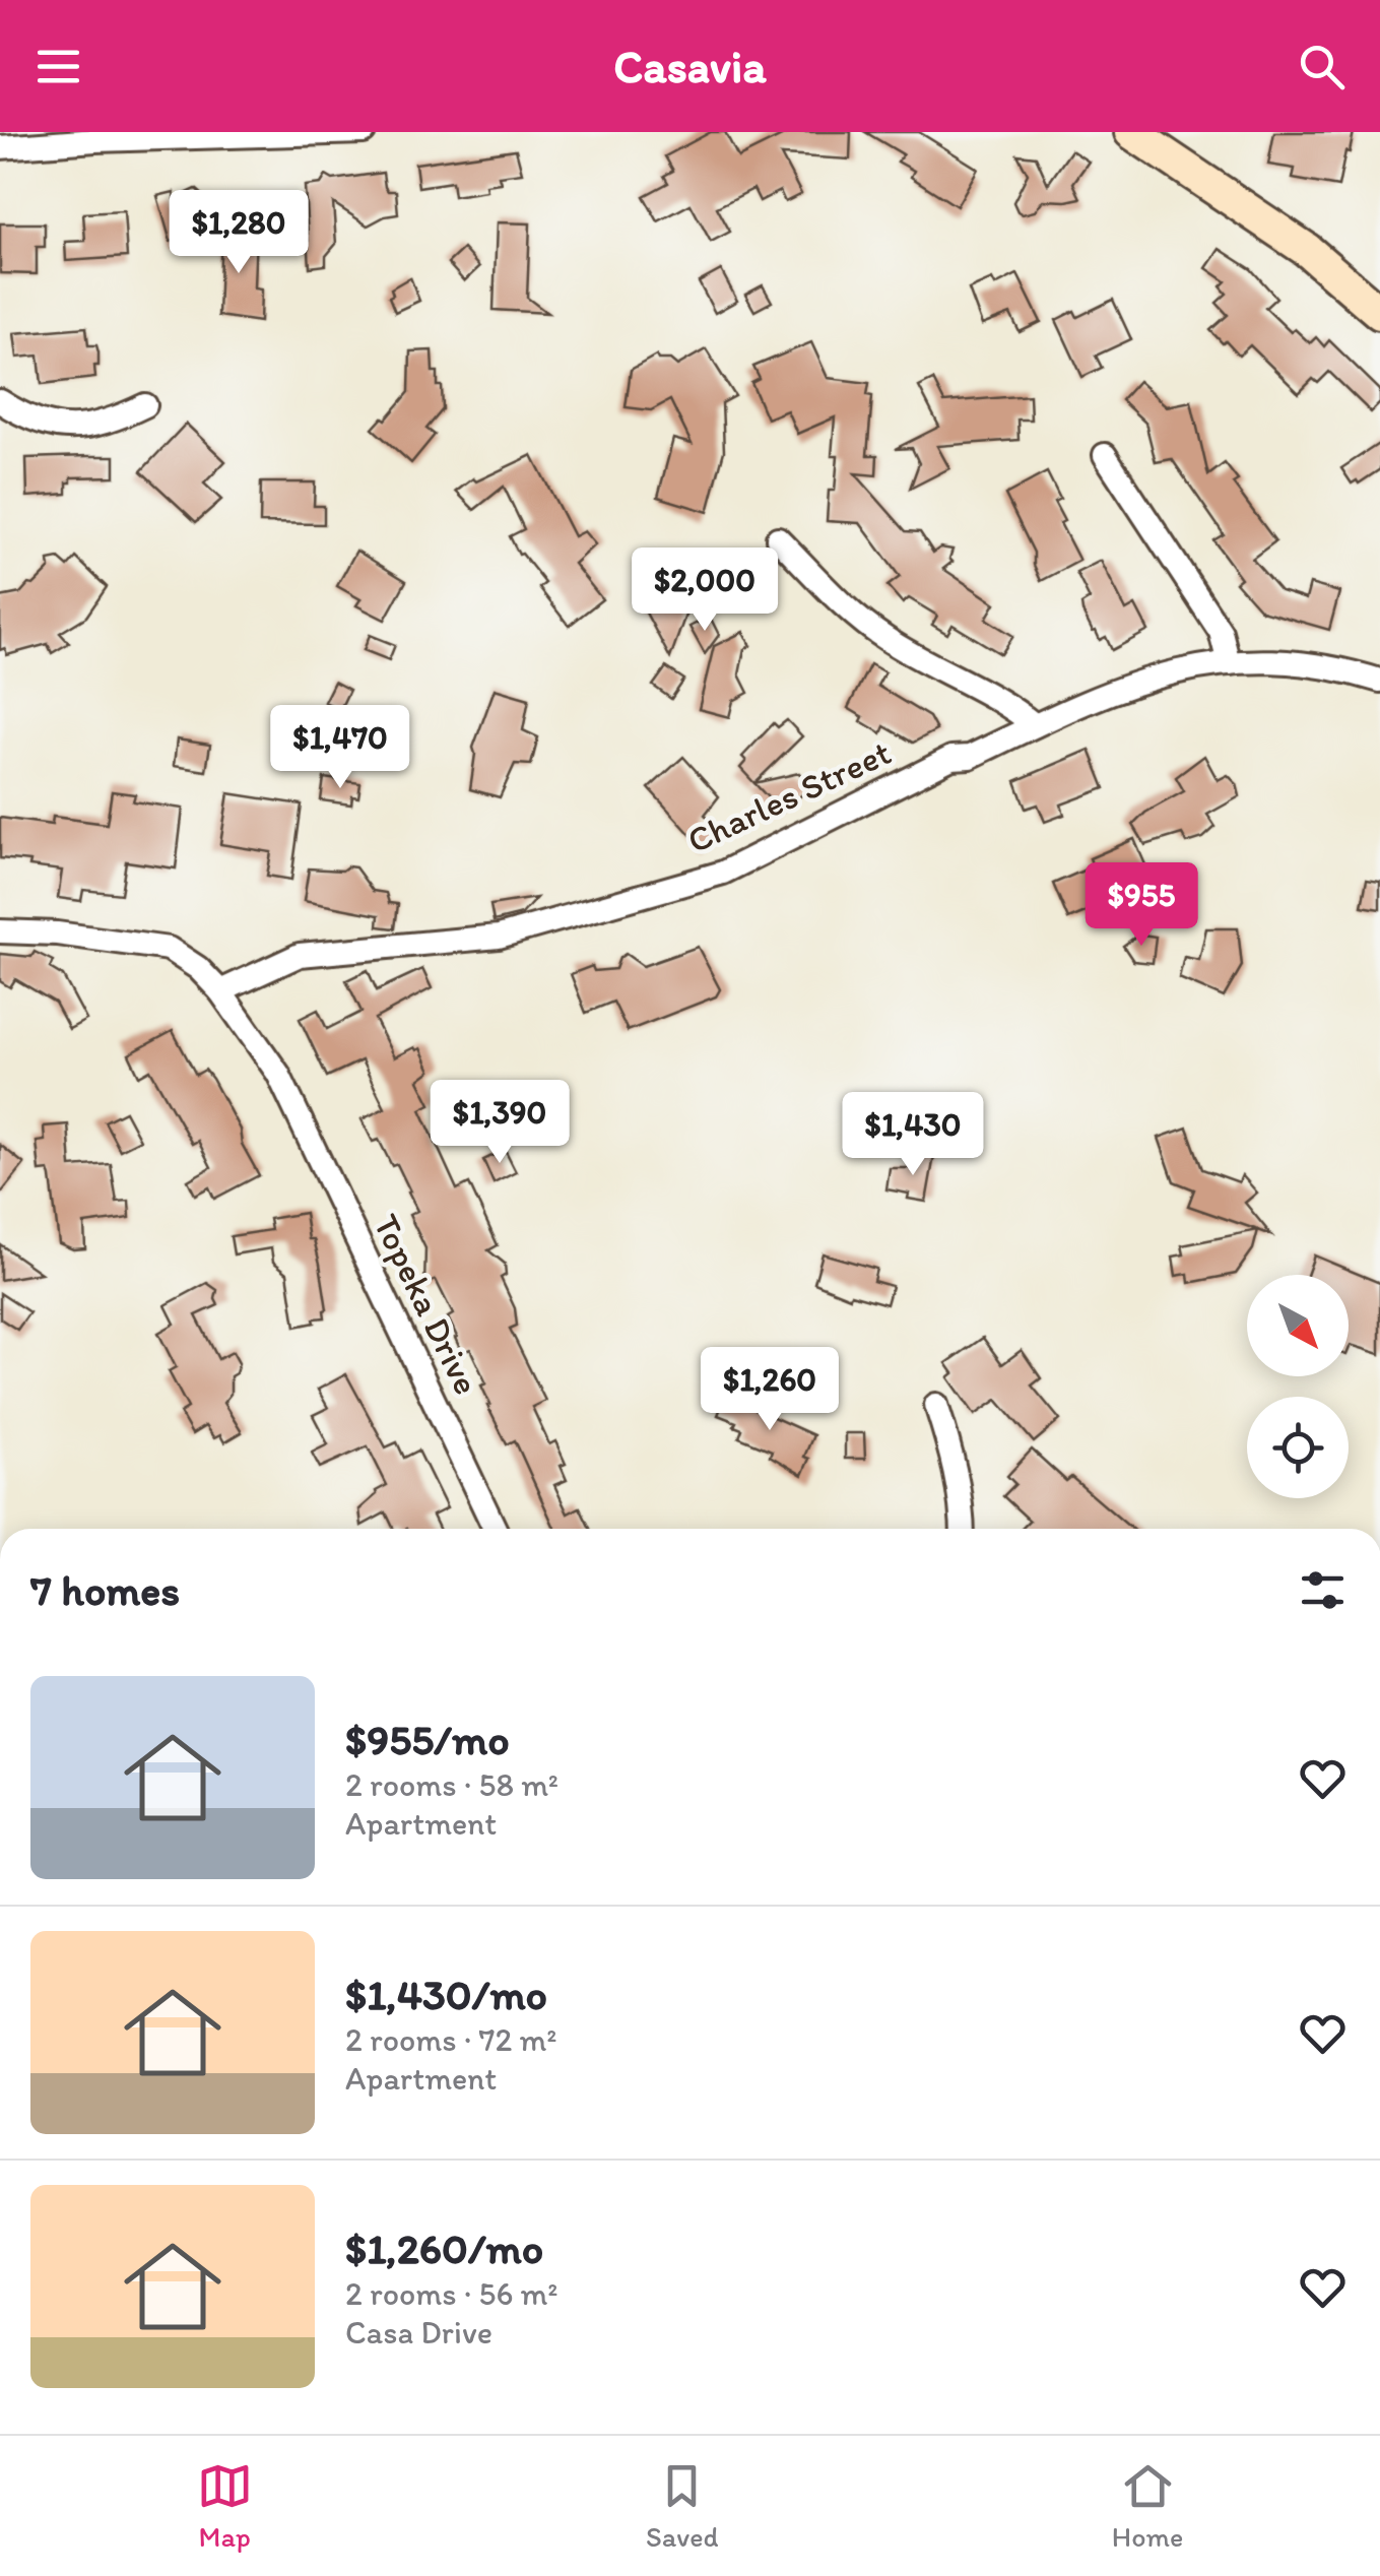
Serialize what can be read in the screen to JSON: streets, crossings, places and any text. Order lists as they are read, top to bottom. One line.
{"streets":{"street":["Charles Street","Topeka Drive"]},"crossings":[["Charles Street","Topeka Drive"]],"north":"bottom right","page":{"header":"Casavia","price":["$1,280","$2,000","$1,470","$955","$1,390","$1,430","$1,260"],"heading":"7 homes","list":[{"name":"$955/mo","note":"2 rooms · 58 m² · Apartment"},{"name":"$1,430/mo","note":"2 rooms · 72 m² · Apartment"},{"name":"$1,260/mo","note":"2 rooms · 56 m² · Casa Drive"}],"tabs":["Map","Saved","Home"]}}
